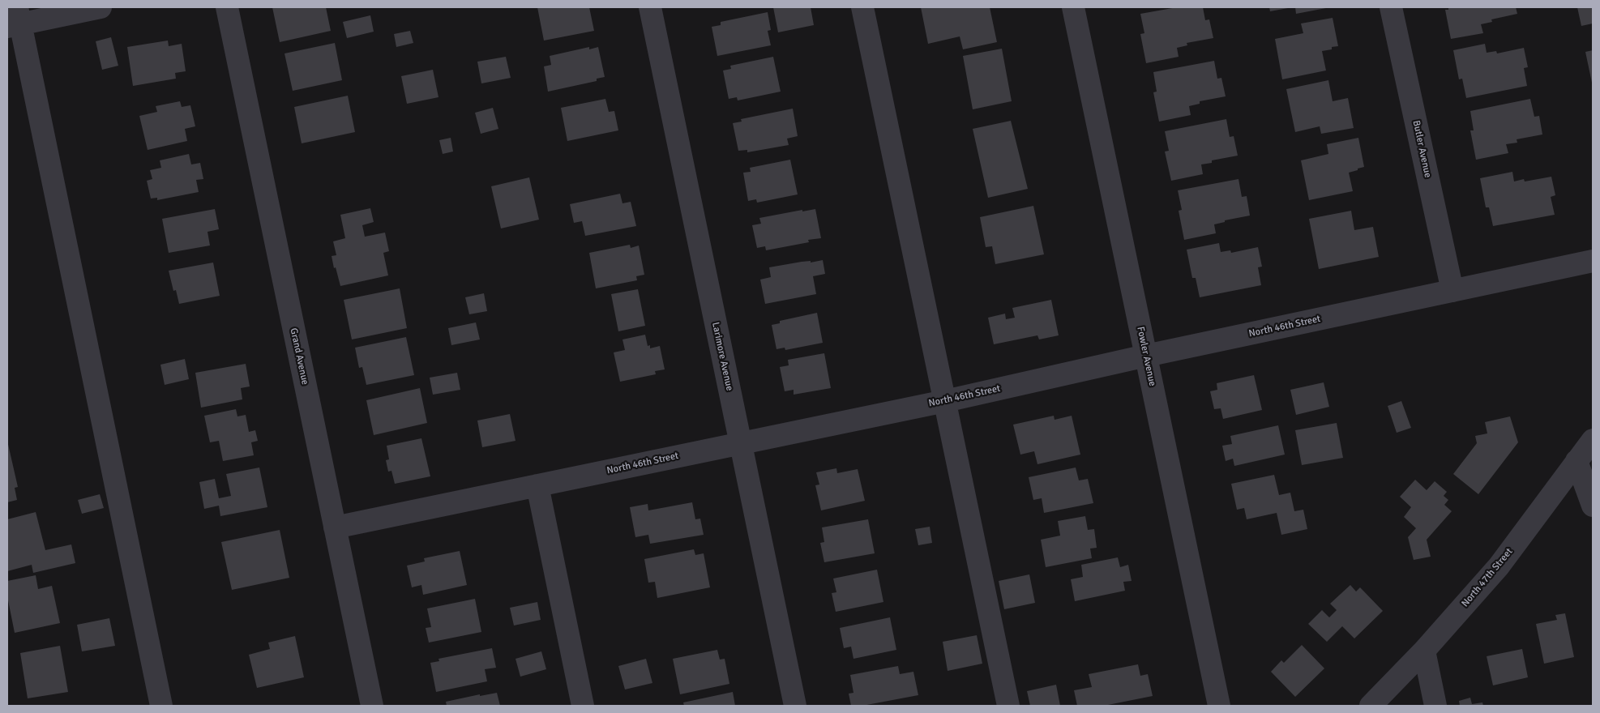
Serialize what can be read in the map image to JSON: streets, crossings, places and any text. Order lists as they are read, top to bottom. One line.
{"streets":{"street":["Butler Avenue","North 46th Street","Grand Avenue","Larimore Avenue","Fowler Avenue","North 47th Street"]},"crossings":[["Butler Avenue","North 46th Street"],["North 46th Street","Grand Avenue"],["North 46th Street","Larimore Avenue"],["North 46th Street","Fowler Avenue"]]}
